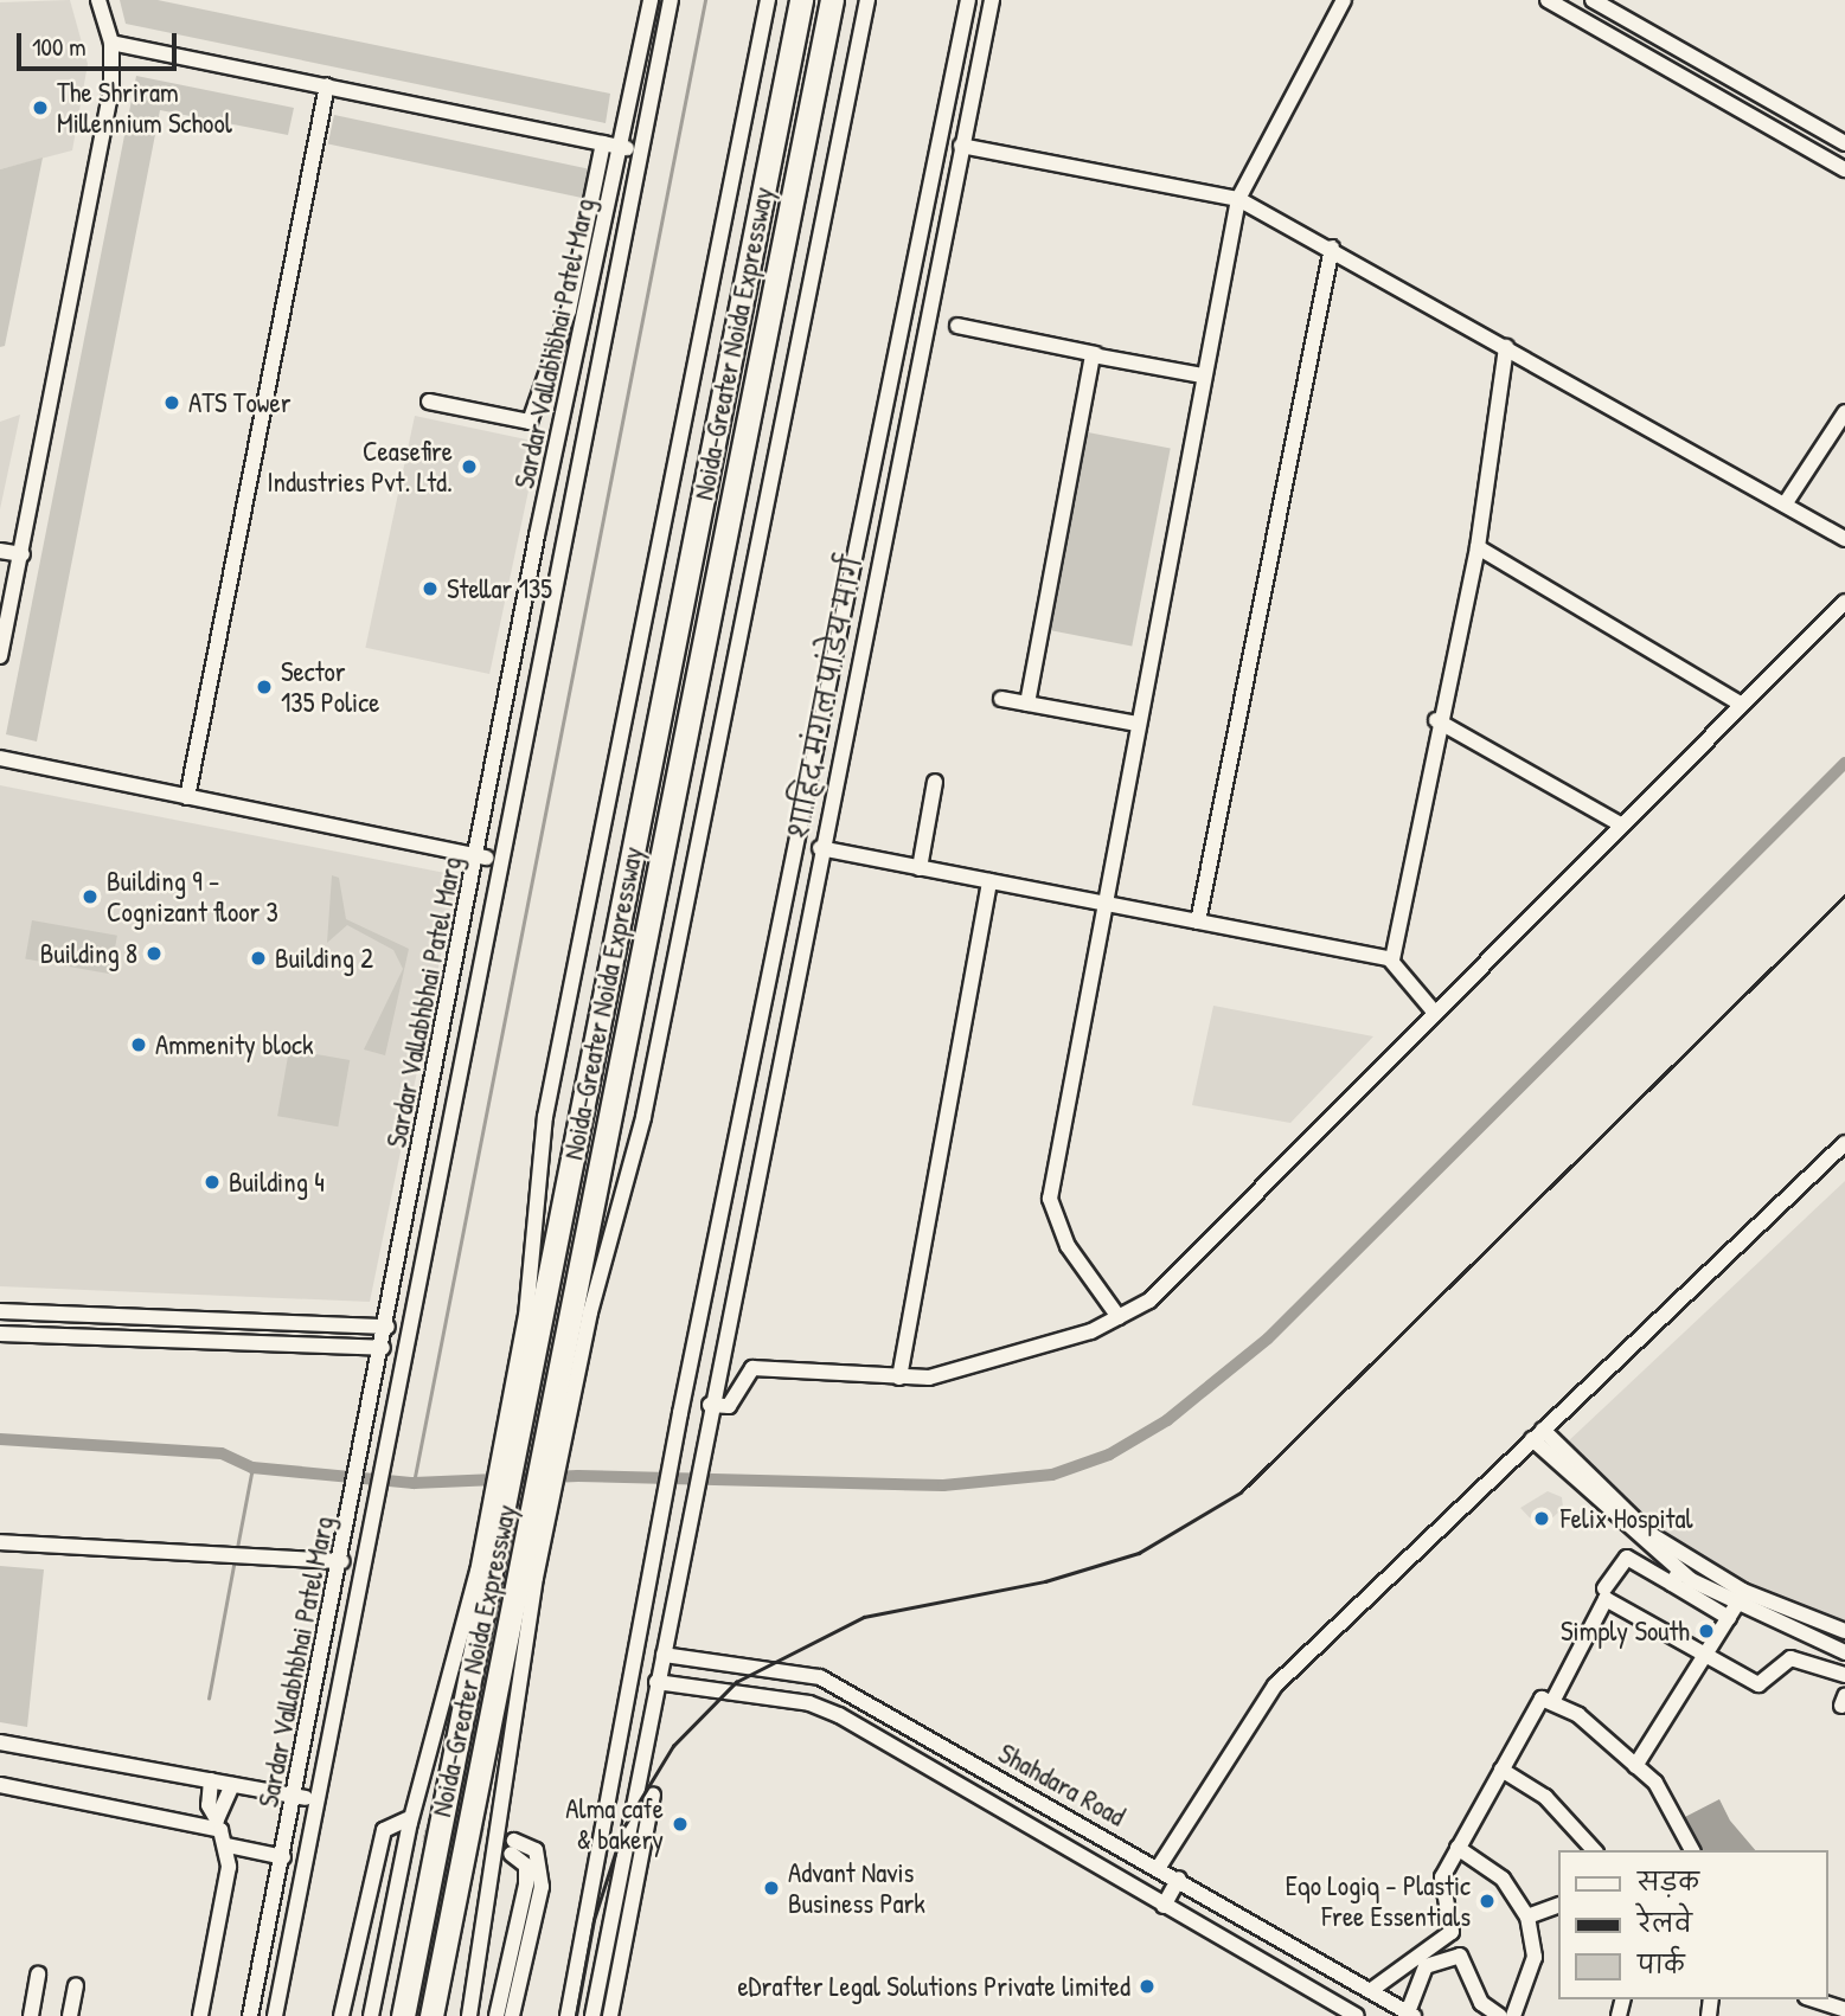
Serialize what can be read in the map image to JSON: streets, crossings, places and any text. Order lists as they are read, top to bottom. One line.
{"streets":{"highway":["Noida-Greater Noida Expressway"],"street":["Sardar Vallabhbhai Patel Marg","शाहिद मंगल पांडेय मार्ग","Shahdara Road"]},"crossings":[["शाहिद मंगल पांडेय मार्ग","Shahdara Road"]],"places":["The Shriram Millennium School","ATS Tower","Ceasefire Industries Pvt. Ltd.","Stellar 135","Sector 135 Police","Building 9 - Cognizant floor 3","Building 8","Building 2","Ammenity block","Building 4","Felix Hospital","Simply South","Alma cafe & bakery","Advant Navis Business Park","Eqo Logiq - Plastic Free Essentials","eDrafter Legal Solutions Private limited"],"legend":["सड़क","रेलवे","पार्क"],"scale_bar":"100 m"}
